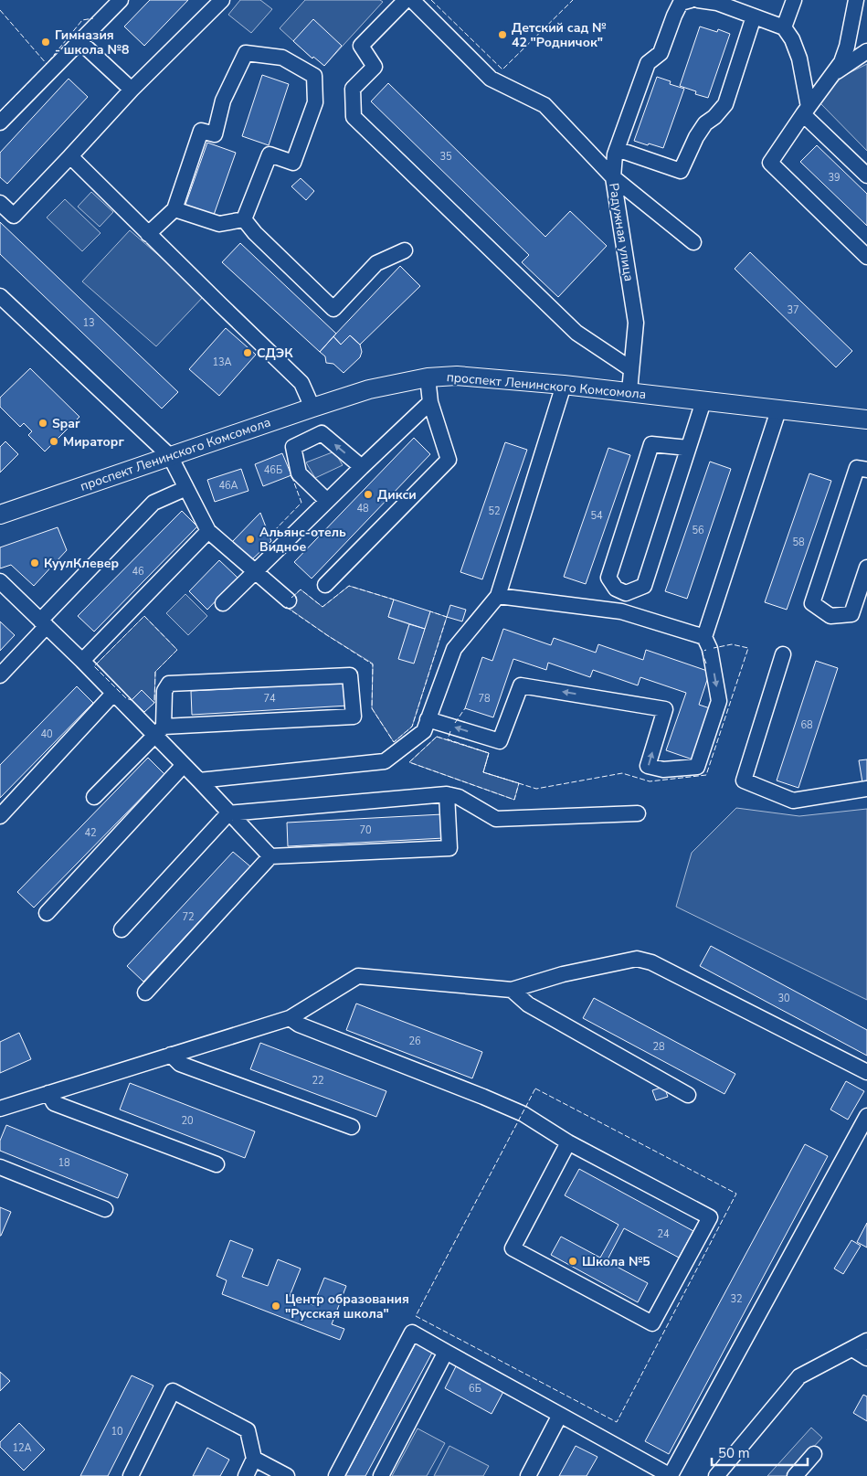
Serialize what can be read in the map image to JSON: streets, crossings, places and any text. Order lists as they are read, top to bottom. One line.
{"streets":{"main road":["проспект Ленинского Комсомола"],"street":["Радужная улица"]},"crossings":[["Радужная улица","проспект Ленинского Комсомола"]],"places":["Детский сад № 42 \"Родничок\"","Гимназия - школа №8","СДЭК","Spar","Мираторг","Дикси","Альянс-отель Видное","КуулКлевер","Школа №5","Центр образования \"Русская школа\""],"house_numbers":["35","39","37","13","13А","46Б","46А","48","52","54","56","58","46","74","78","68","40","70","42","72","30","26","28","22","20","18","24","32","6Б","10","12А"],"scale_bar":"50 m"}
